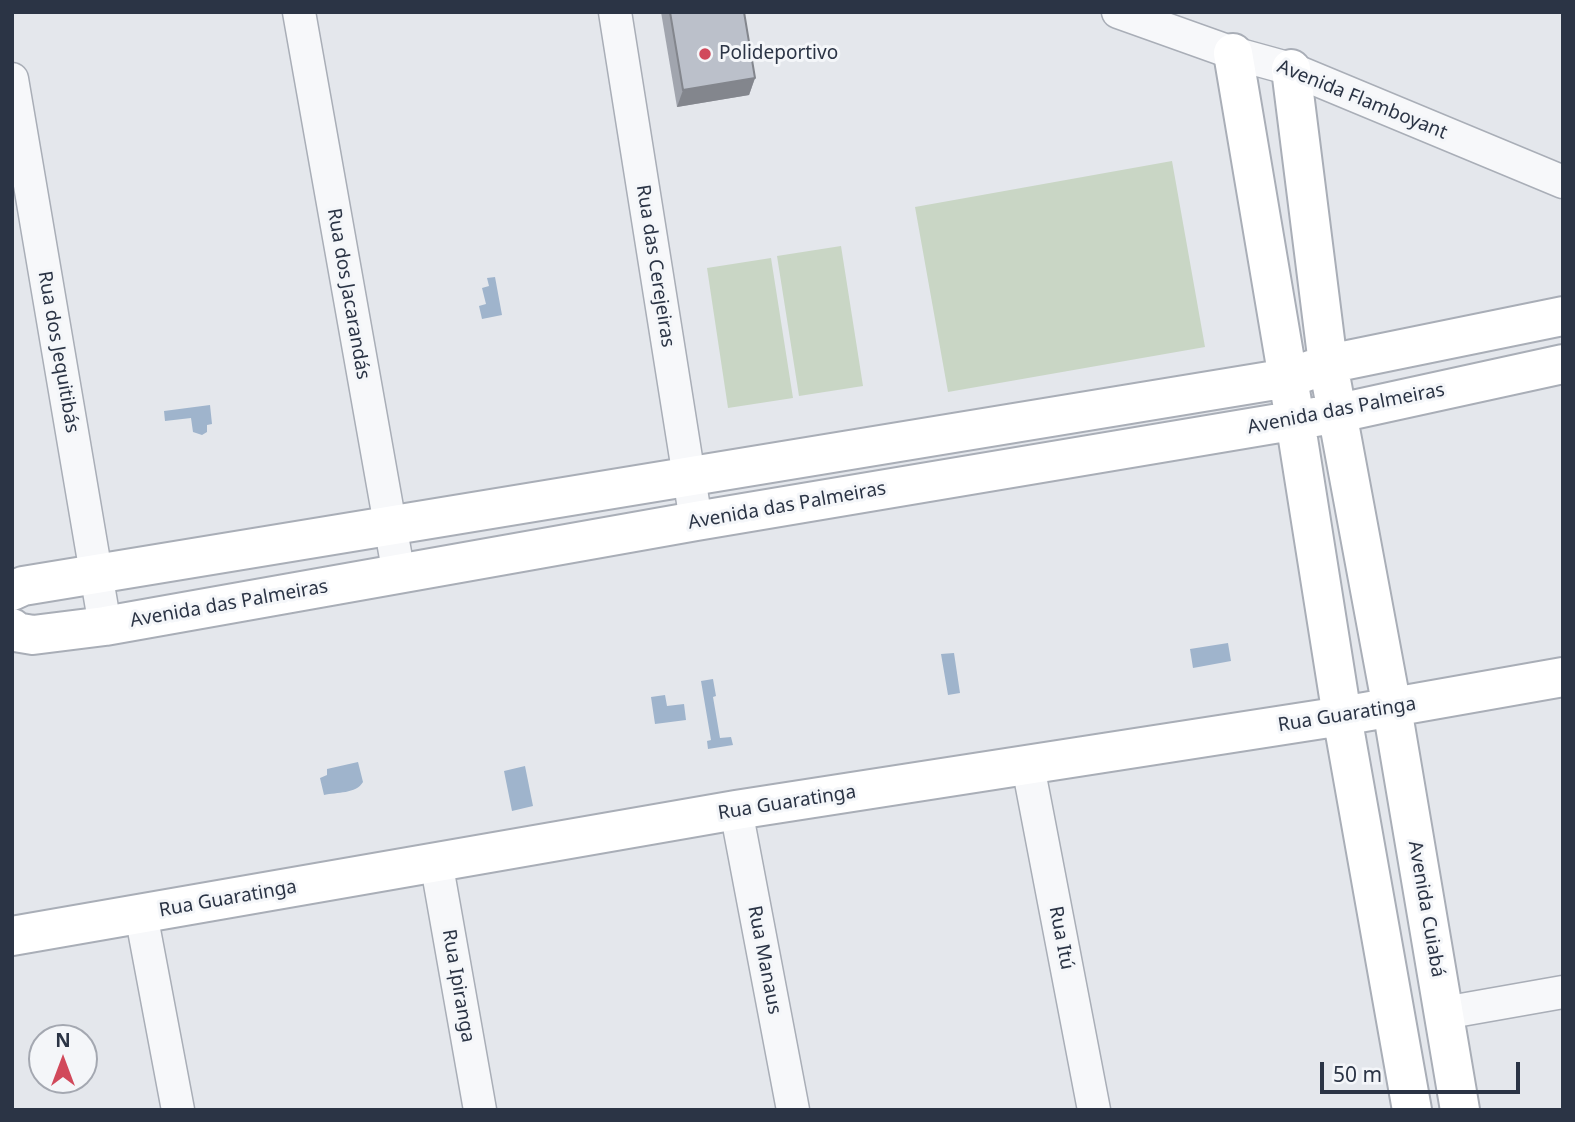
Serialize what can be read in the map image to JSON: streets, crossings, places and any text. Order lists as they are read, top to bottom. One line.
{"streets":{"street":["Avenida Flamboyant","Rua das Cerejeiras","Rua dos Jacarandás","Rua dos Jequitibás","Avenida das Palmeiras","Rua Guaratinga","Avenida Cuiabá","Rua Itú","Rua Manaus","Rua Ipiranga"]},"crossings":[["Avenida Flamboyant","Avenida Cuiabá"],["Rua das Cerejeiras","Avenida das Palmeiras"],["Rua dos Jacarandás","Avenida das Palmeiras"],["Rua dos Jequitibás","Avenida das Palmeiras"],["Avenida das Palmeiras","Avenida Cuiabá"],["Rua Guaratinga","Avenida Cuiabá"],["Rua Guaratinga","Rua Itú"],["Rua Guaratinga","Rua Manaus"],["Rua Guaratinga","Rua Ipiranga"]],"places":["Polideportivo"],"scale_bar":"50 m","north":"top"}
